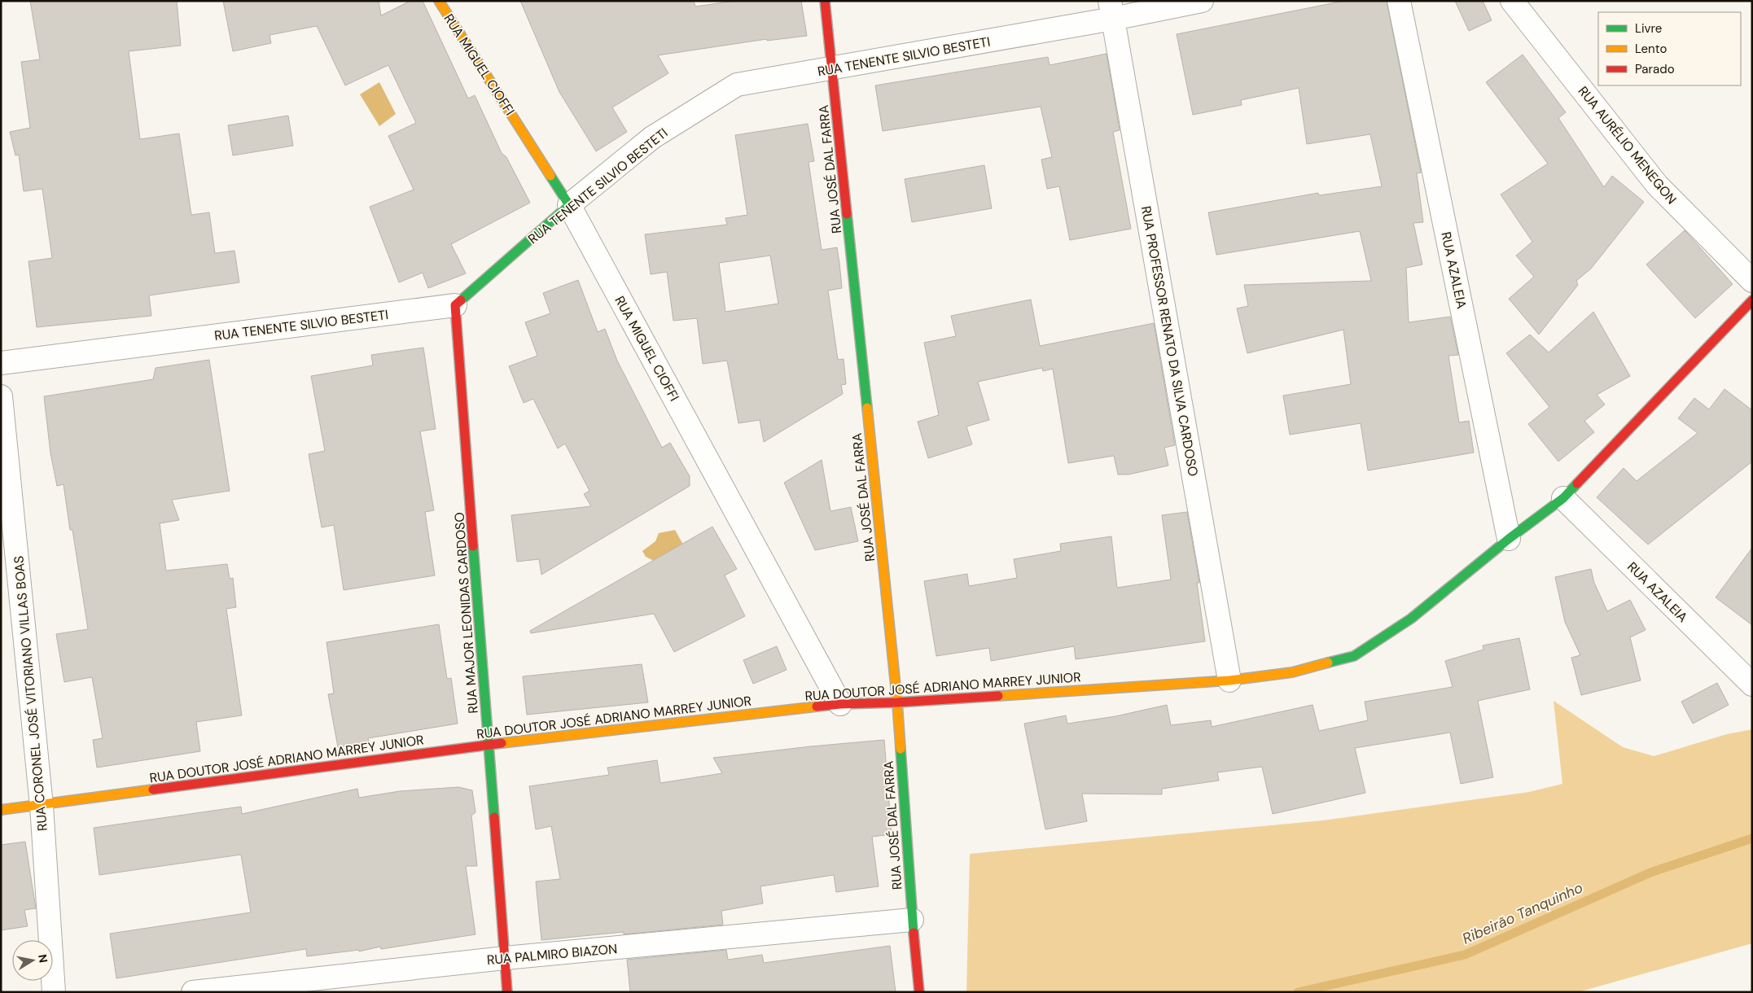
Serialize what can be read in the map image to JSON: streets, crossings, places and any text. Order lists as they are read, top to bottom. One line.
{"streets":{"street":["RUA TENENTE SILVIO BESTETI","RUA MIGUEL CIOFFI","RUA AURÉLIO MENEGON","RUA JOSÉ DAL FARRA","RUA AZALEIA","RUA PROFESSOR RENATO DA SILVA CARDOSO","RUA MAJOR LEONIDAS CARDOSO","RUA DOUTOR JOSÉ ADRIANO MARREY JUNIOR","RUA CORONEL JOSÉ VITORIANO VILLAS BOAS","RUA PALMIRO BIAZON"]},"crossings":[["RUA TENENTE SILVIO BESTETI","RUA MIGUEL CIOFFI"],["RUA TENENTE SILVIO BESTETI","RUA JOSÉ DAL FARRA"],["RUA TENENTE SILVIO BESTETI","RUA PROFESSOR RENATO DA SILVA CARDOSO"],["RUA TENENTE SILVIO BESTETI","RUA MAJOR LEONIDAS CARDOSO"],["RUA MIGUEL CIOFFI","RUA DOUTOR JOSÉ ADRIANO MARREY JUNIOR"],["RUA JOSÉ DAL FARRA","RUA DOUTOR JOSÉ ADRIANO MARREY JUNIOR"],["RUA JOSÉ DAL FARRA","RUA PALMIRO BIAZON"],["RUA AZALEIA","RUA DOUTOR JOSÉ ADRIANO MARREY JUNIOR"],["RUA PROFESSOR RENATO DA SILVA CARDOSO","RUA DOUTOR JOSÉ ADRIANO MARREY JUNIOR"],["RUA MAJOR LEONIDAS CARDOSO","RUA DOUTOR JOSÉ ADRIANO MARREY JUNIOR"],["RUA MAJOR LEONIDAS CARDOSO","RUA PALMIRO BIAZON"],["RUA DOUTOR JOSÉ ADRIANO MARREY JUNIOR","RUA CORONEL JOSÉ VITORIANO VILLAS BOAS"]],"water":["Ribeirão Tanquinho"],"legend":["Livre","Lento","Parado"],"north":"right"}
